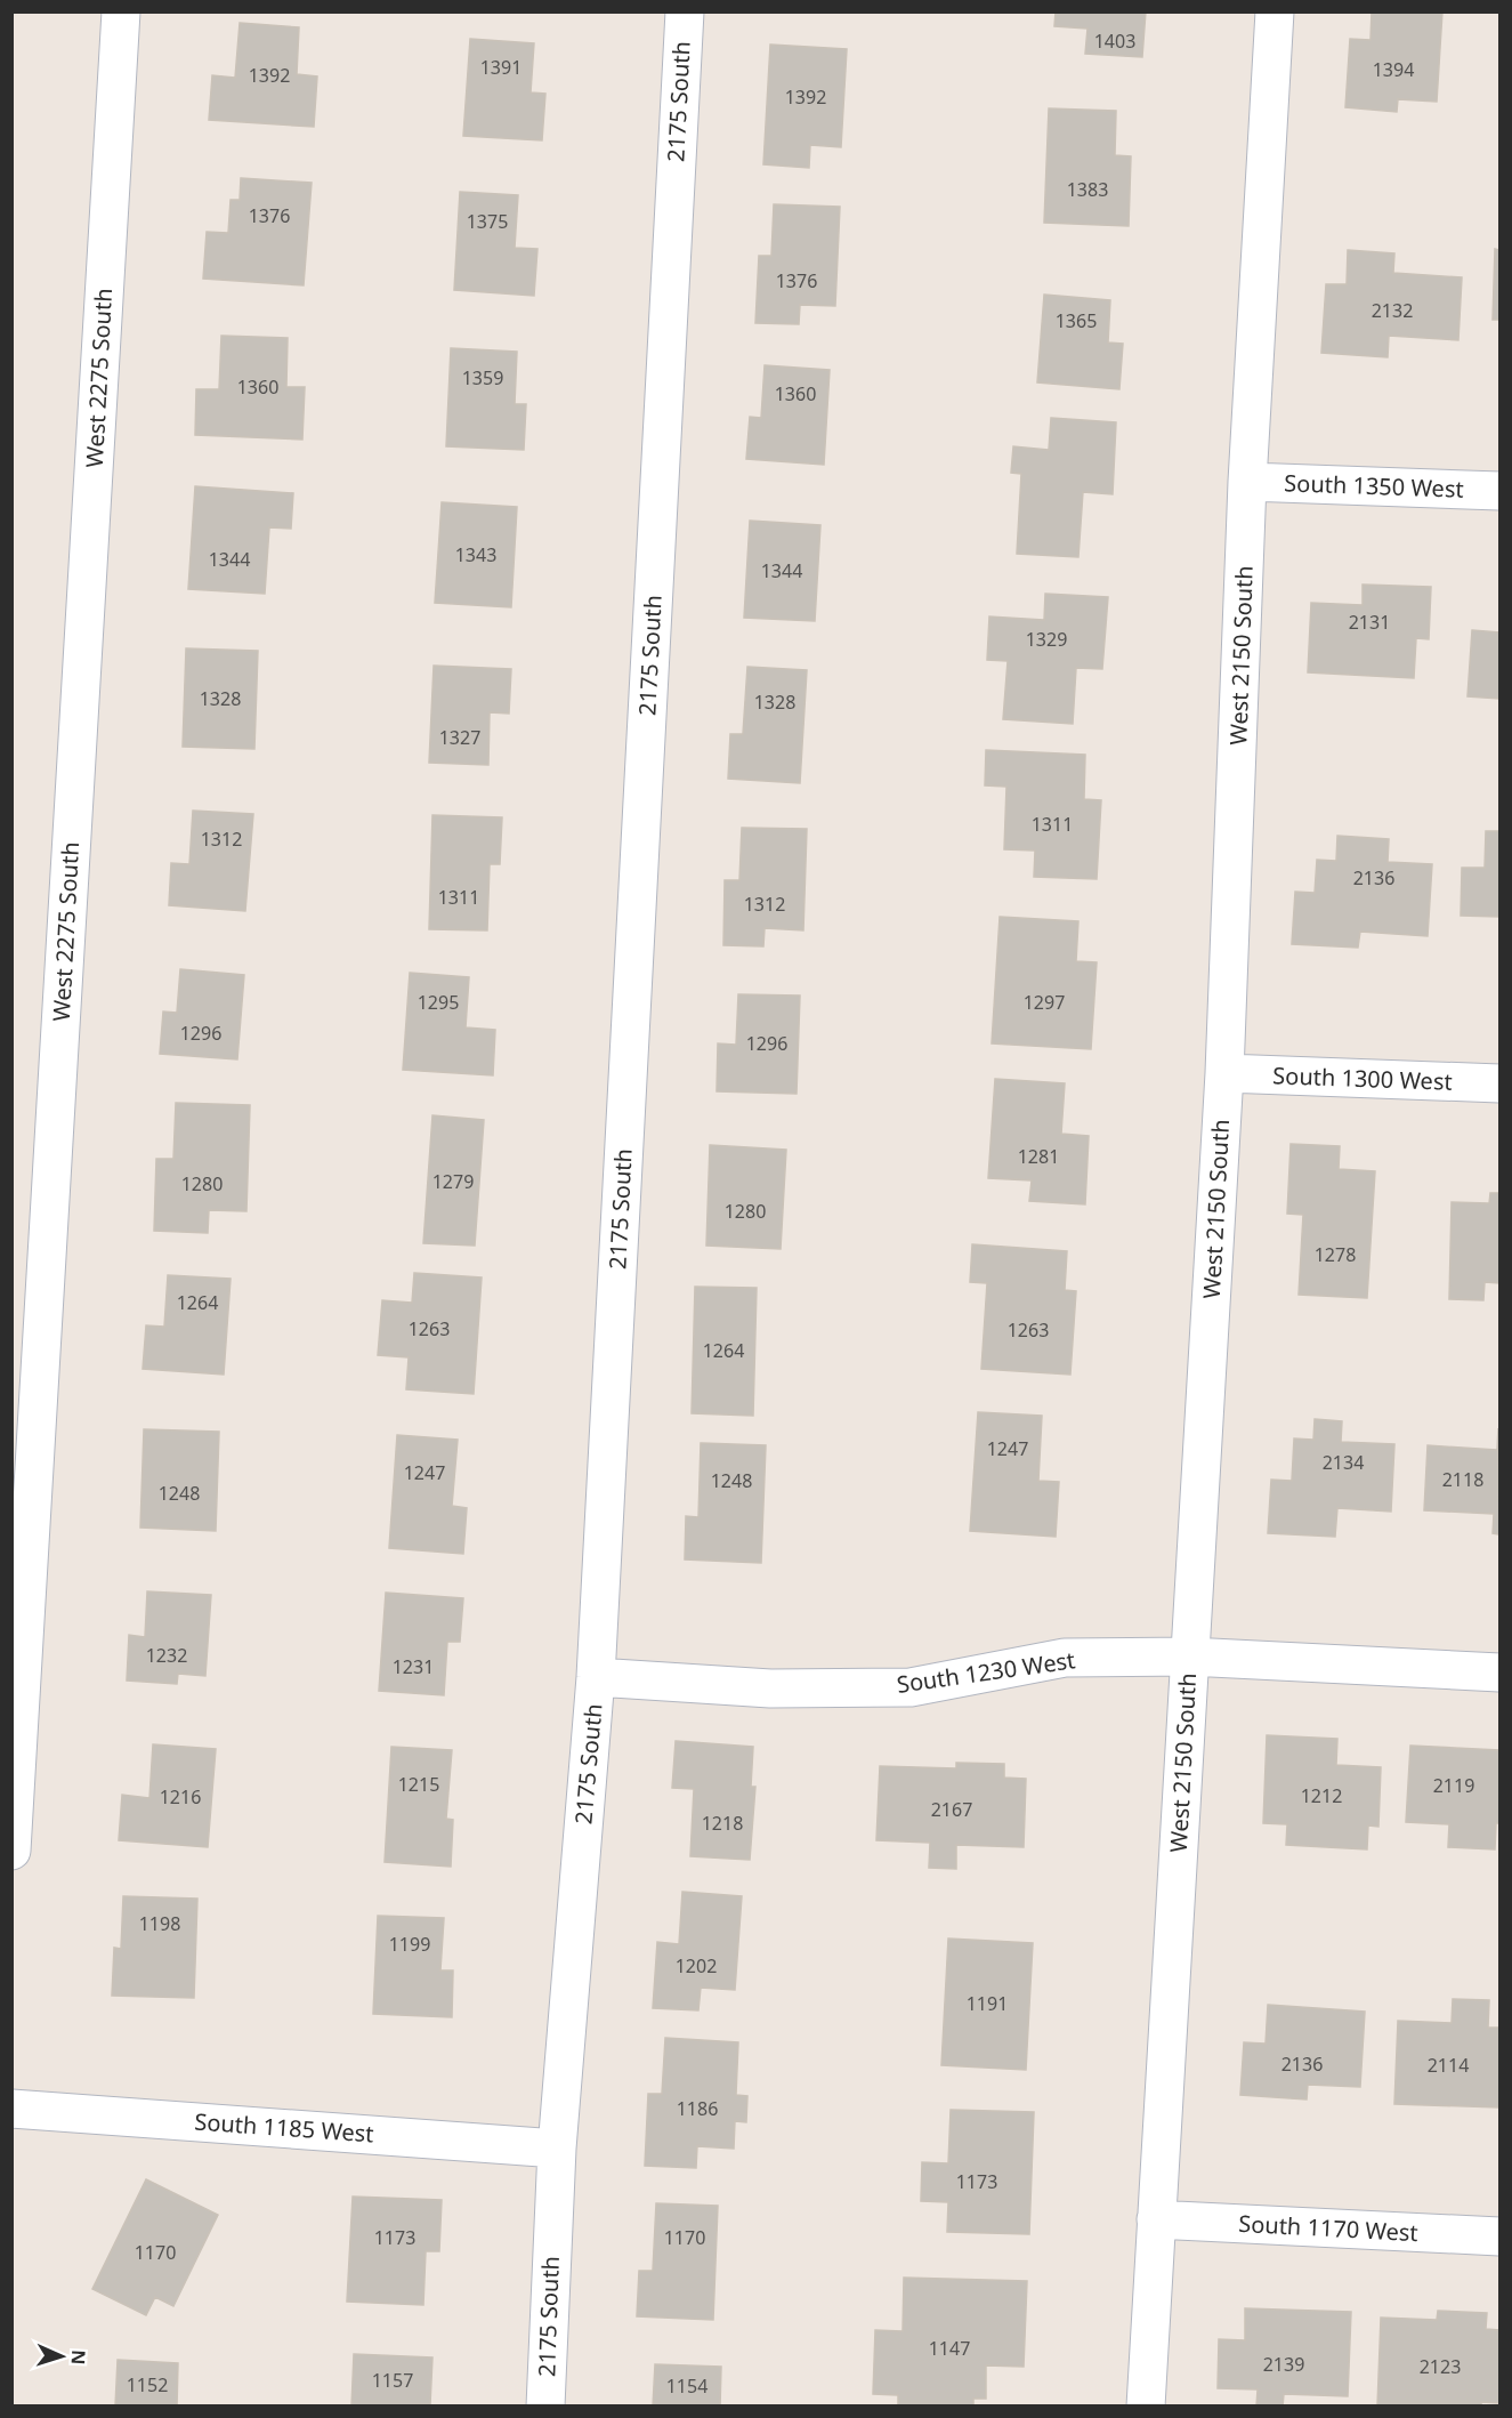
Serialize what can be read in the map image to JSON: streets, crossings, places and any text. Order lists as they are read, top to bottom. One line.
{"streets":{"street":["2175 South","West 2275 South","South 1350 West","West 2150 South","South 1300 West","South 1230 West","South 1185 West","South 1170 West"]},"crossings":[["2175 South","South 1230 West"],["2175 South","South 1185 West"],["South 1350 West","West 2150 South"],["West 2150 South","South 1300 West"],["West 2150 South","South 1230 West"],["West 2150 South","South 1170 West"]],"house_numbers":["1403","1391","1394","1392","1392","1383","1376","1375","1376","2132","1365","1359","1360","1360","1343","1344","1344","2131","1329","1328","1328","1327","1311","1312","2136","1311","1312","1295","1297","1296","1296","1281","1279","1280","1280","1278","1264","1263","1263","1264","1247","2134","1247","2118","1248","1248","1232","1231","1215","2119","1212","1216","2167","1218","1198","1199","1202","1191","2136","2114","1186","1173","1173","1170","1170","1147","2139","2123","1157","1152","1154"],"north":"right"}
